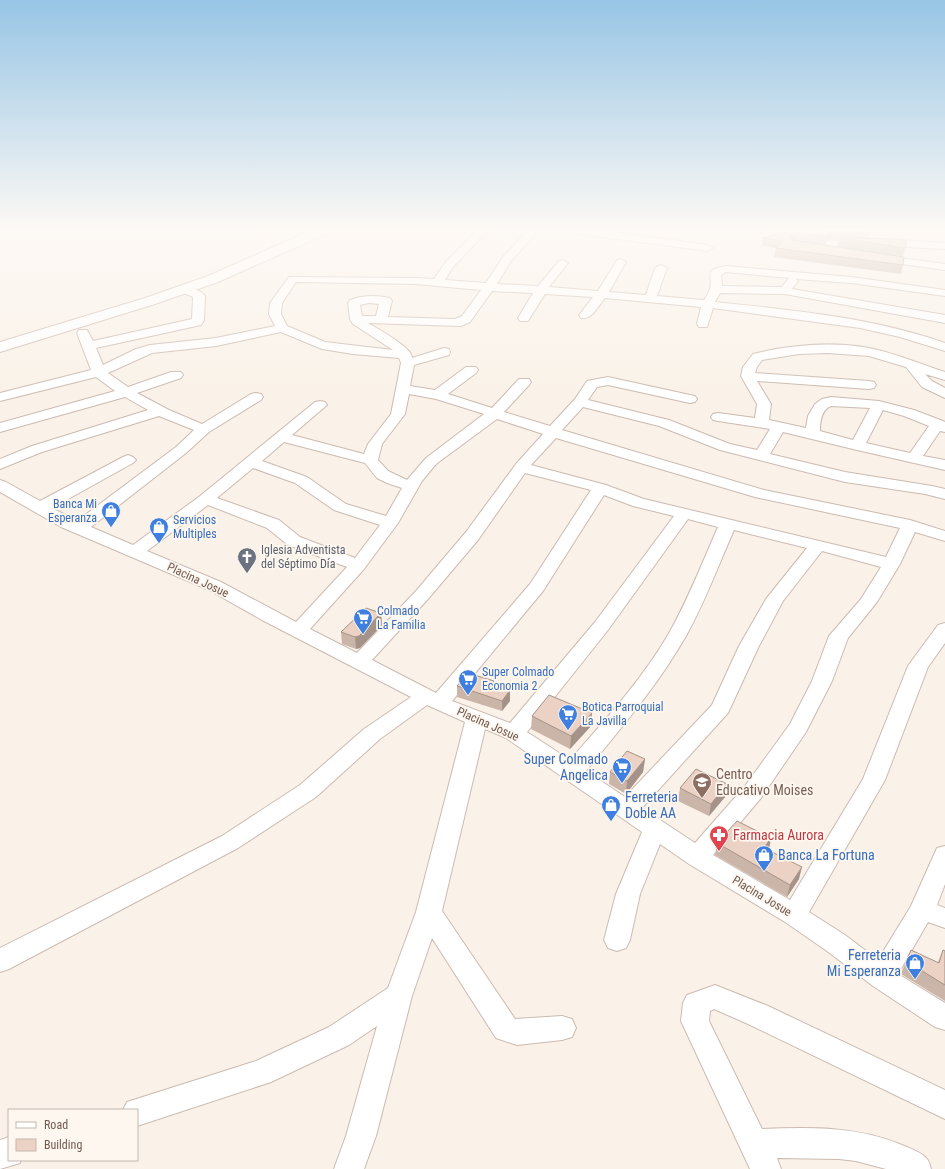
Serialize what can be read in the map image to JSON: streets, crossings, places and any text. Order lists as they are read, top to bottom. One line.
{"streets":{"street":["Placina Josue"]},"places":{"shop":["Banca Mi Esperanza","Servicios Multiples","Ferreteria Doble AA","Banca La Fortuna","Ferreteria Mi Esperanza"],"church":["Iglesia Adventista del Séptimo Día"],"supermarket":["Colmado La Familia","Super Colmado Economia 2","Botica Parroquial La Javilla","Super Colmado Angelica"],"school or university":["Centro Educativo Moises"],"pharmacy":["Farmacia Aurora"]},"legend":["Road","Building"]}
